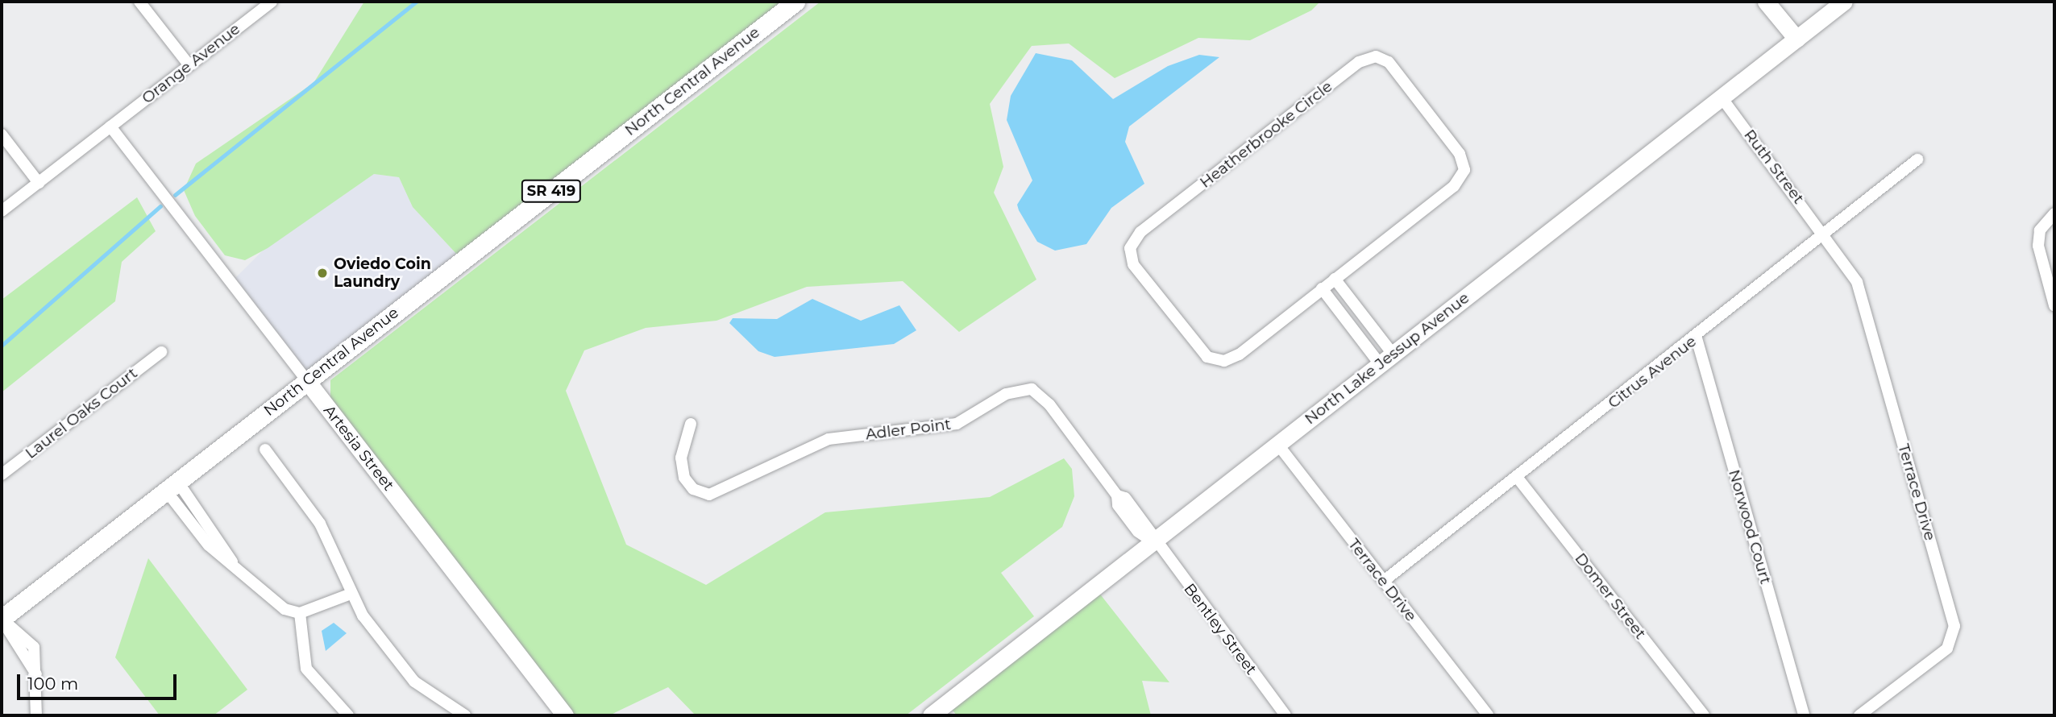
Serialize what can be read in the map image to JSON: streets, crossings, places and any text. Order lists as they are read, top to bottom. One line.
{"streets":{"main road":["North Central Avenue","SR 419"],"street":["Orange Avenue","Heatherbrooke Circle","Ruth Street","North Lake Jessup Avenue","Citrus Avenue","Laurel Oaks Court","Adler Point","Artesia Street","Terrace Drive","Norwood Court","Domer Street","Bentley Street"]},"crossings":[["Orange Avenue","Artesia Street"],["North Central Avenue","Artesia Street"],["Ruth Street","North Lake Jessup Avenue"],["Ruth Street","Citrus Avenue"],["Ruth Street","Terrace Drive"],["North Lake Jessup Avenue","Adler Point"],["North Lake Jessup Avenue","Terrace Drive"],["North Lake Jessup Avenue","Bentley Street"],["Citrus Avenue","Terrace Drive"],["Citrus Avenue","Norwood Court"],["Citrus Avenue","Domer Street"],["Adler Point","Bentley Street"]],"places":["Oviedo Coin Laundry"],"scale_bar":"100 m"}
